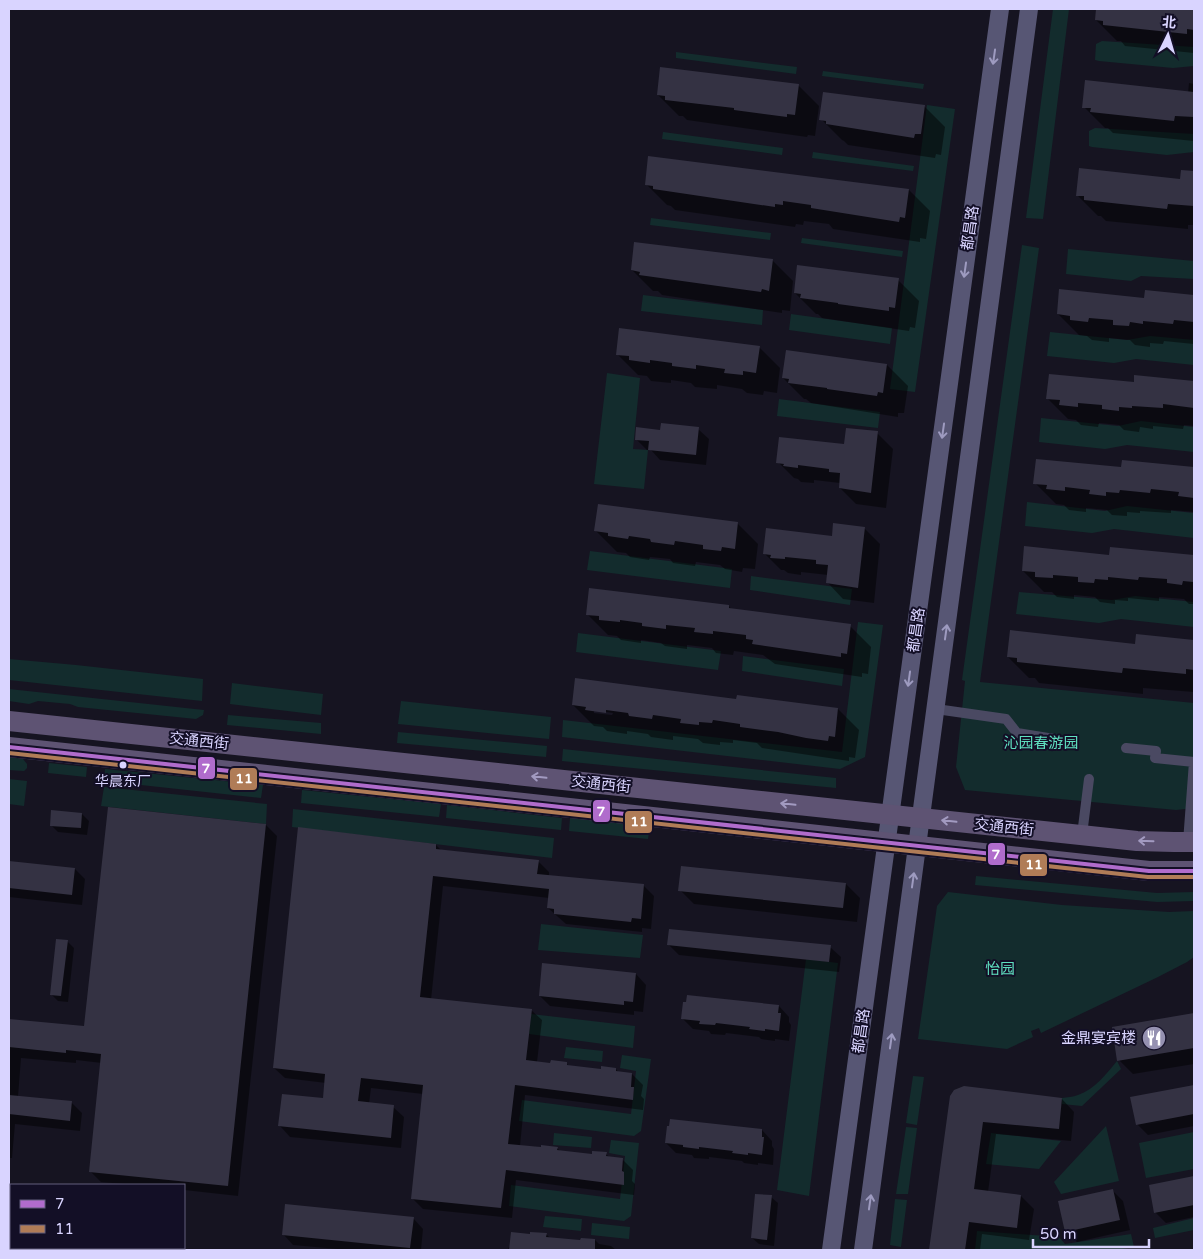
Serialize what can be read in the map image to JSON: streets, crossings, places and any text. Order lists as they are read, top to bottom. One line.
{"streets":{"main road":["都昌路","交通西街"]},"crossings":[["都昌路","交通西街"]],"parks":["沁园春游园","怡园"],"places":{"other":["华晨东厂"],"restaurant":["金鼎宴宾楼"]},"lines":["transit line 7","transit line 11"],"legend":["7","11"],"scale_bar":"50 m","north":"top"}
